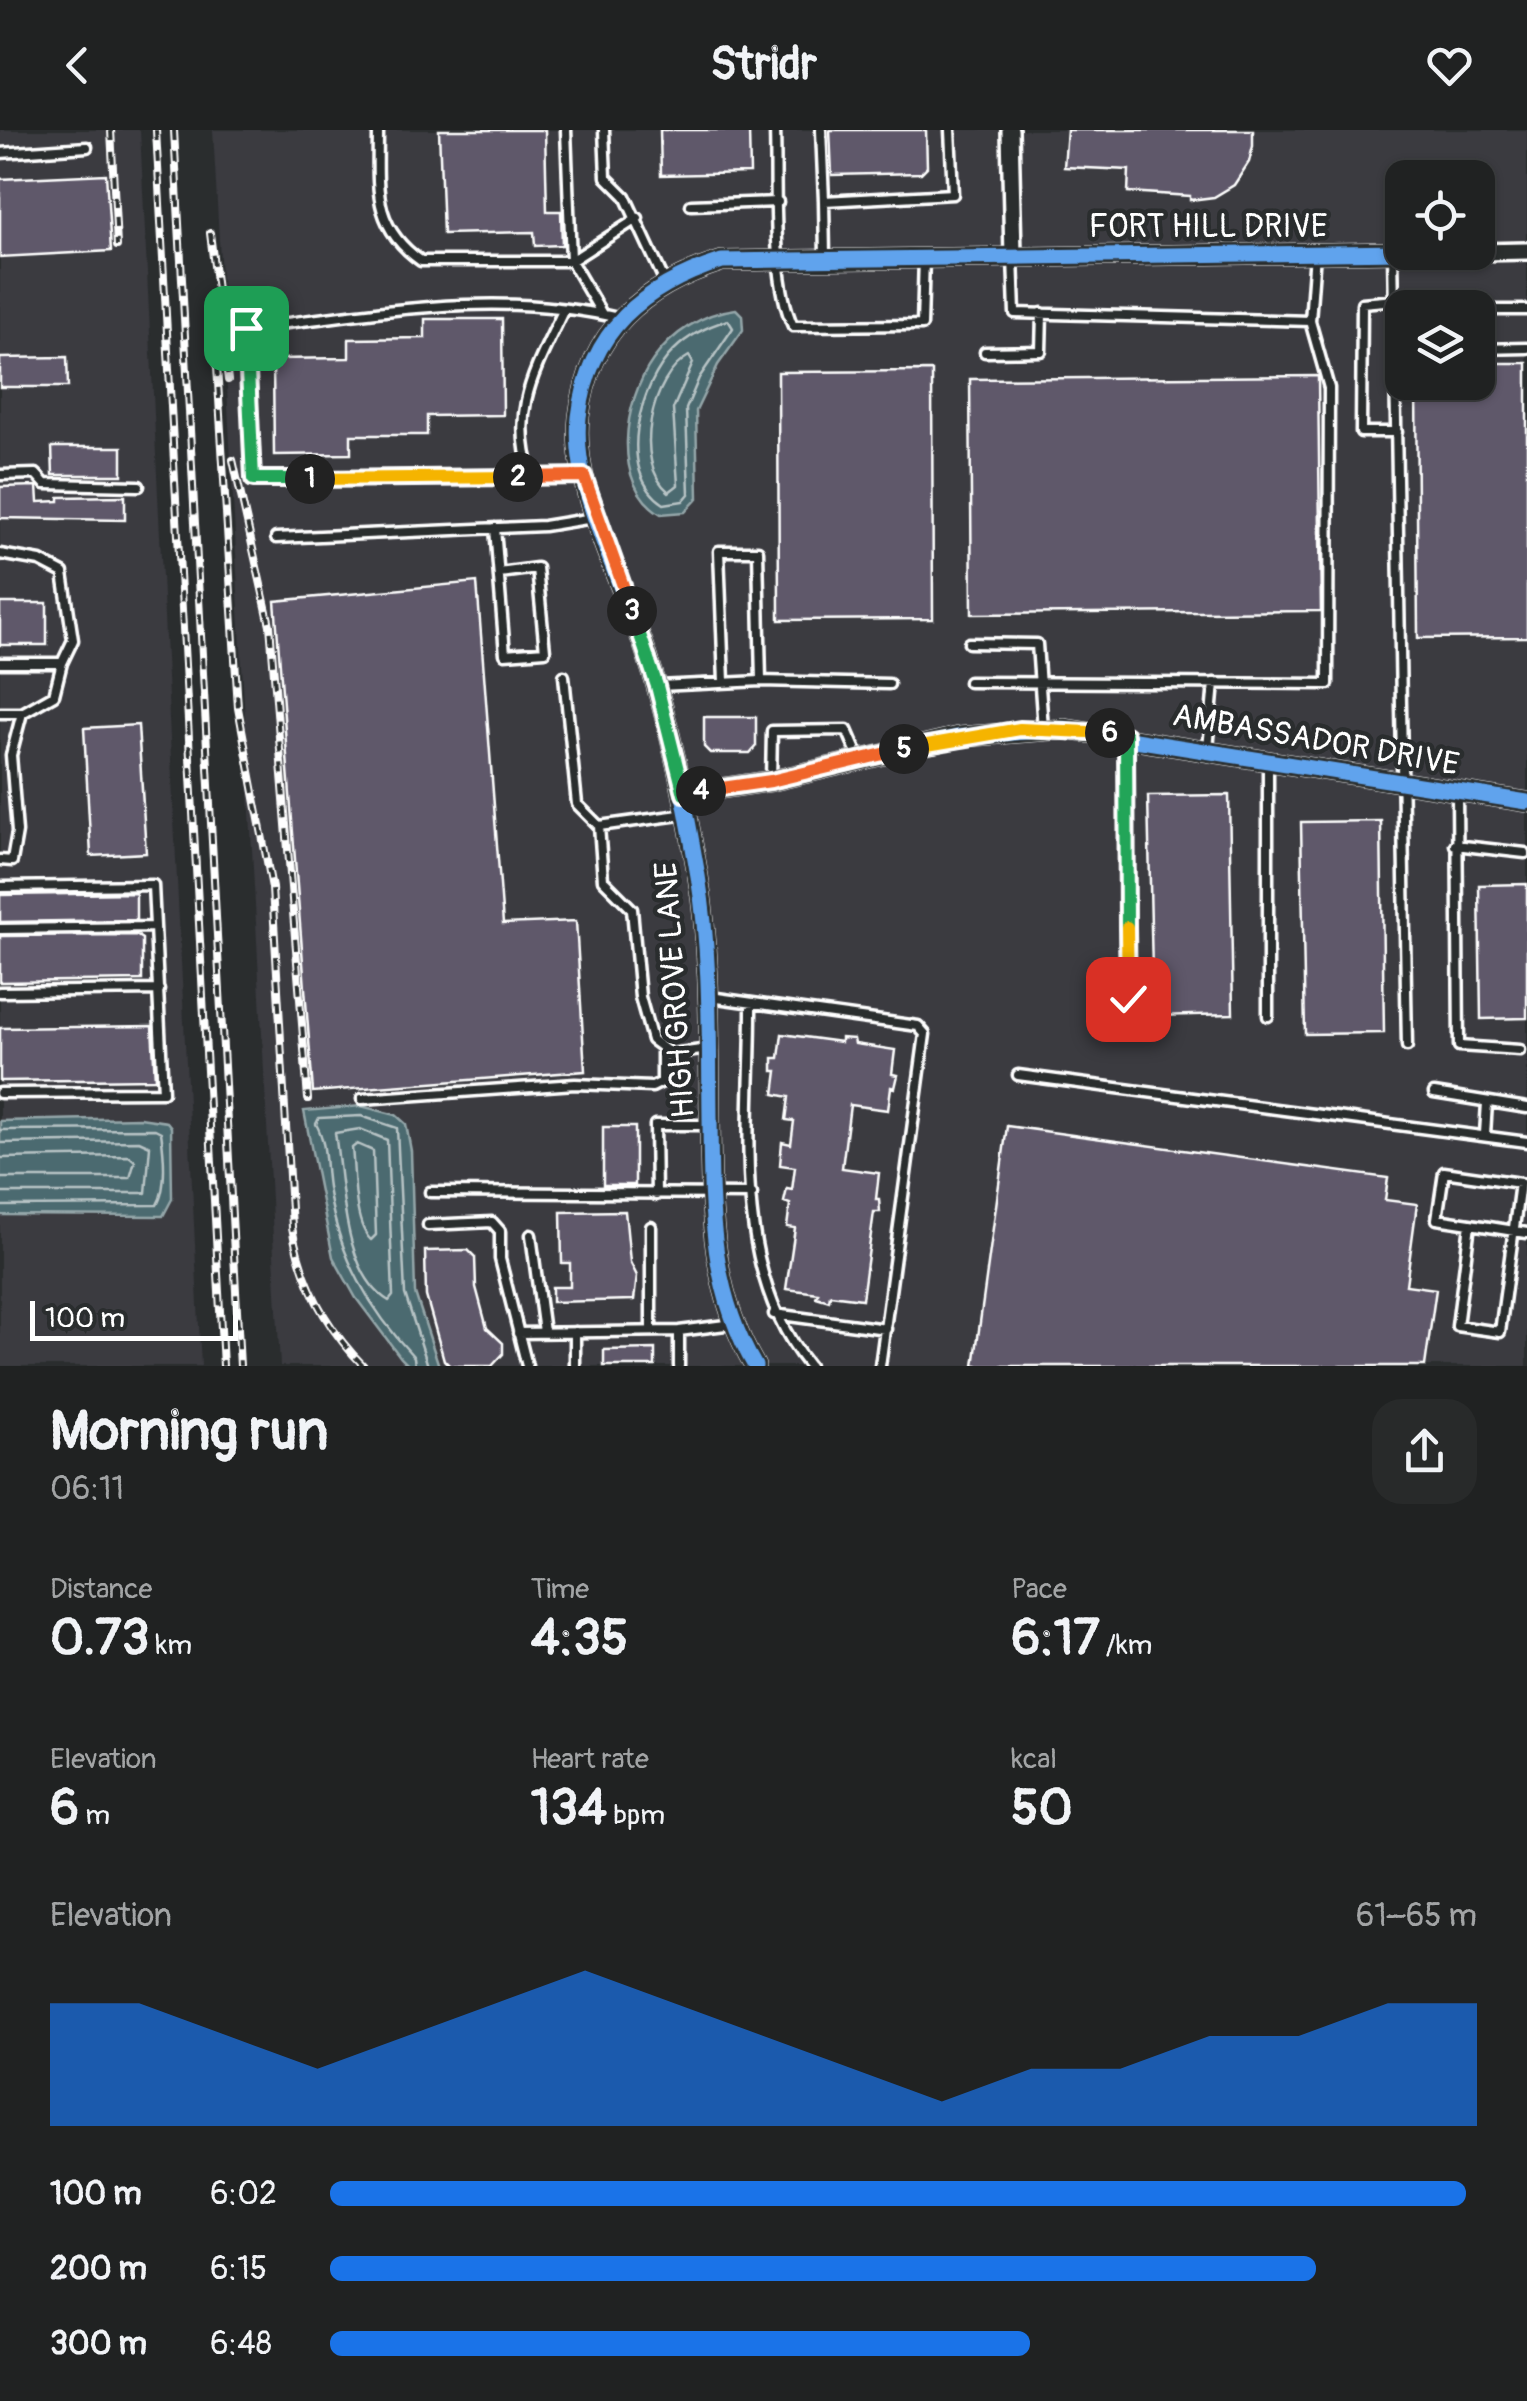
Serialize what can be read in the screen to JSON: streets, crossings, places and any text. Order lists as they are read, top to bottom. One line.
{"streets":{"street":["FORT HILL DRIVE","AMBASSADOR DRIVE","HIGH GROVE LANE"]},"crossings":[["FORT HILL DRIVE","HIGH GROVE LANE"],["AMBASSADOR DRIVE","HIGH GROVE LANE"]],"scale_bar":"100 m","page":{"header":"Stridr","pins":["2","1","3","6","5","4"],"scale":"100 m","heading":["Morning run","06:11"],"stats":[["Distance","0.73 km"],["Time","4:35"],["Pace","6:17 /km"],["Elevation","6 m"],["Heart rate","134 bpm"],["kcal","50"]],"chart":["Elevation","61–65 m"],"list":[{"name":"100 m","note":"6:02"},{"name":"200 m","note":"6:15"},{"name":"300 m","note":"6:48"}]}}
